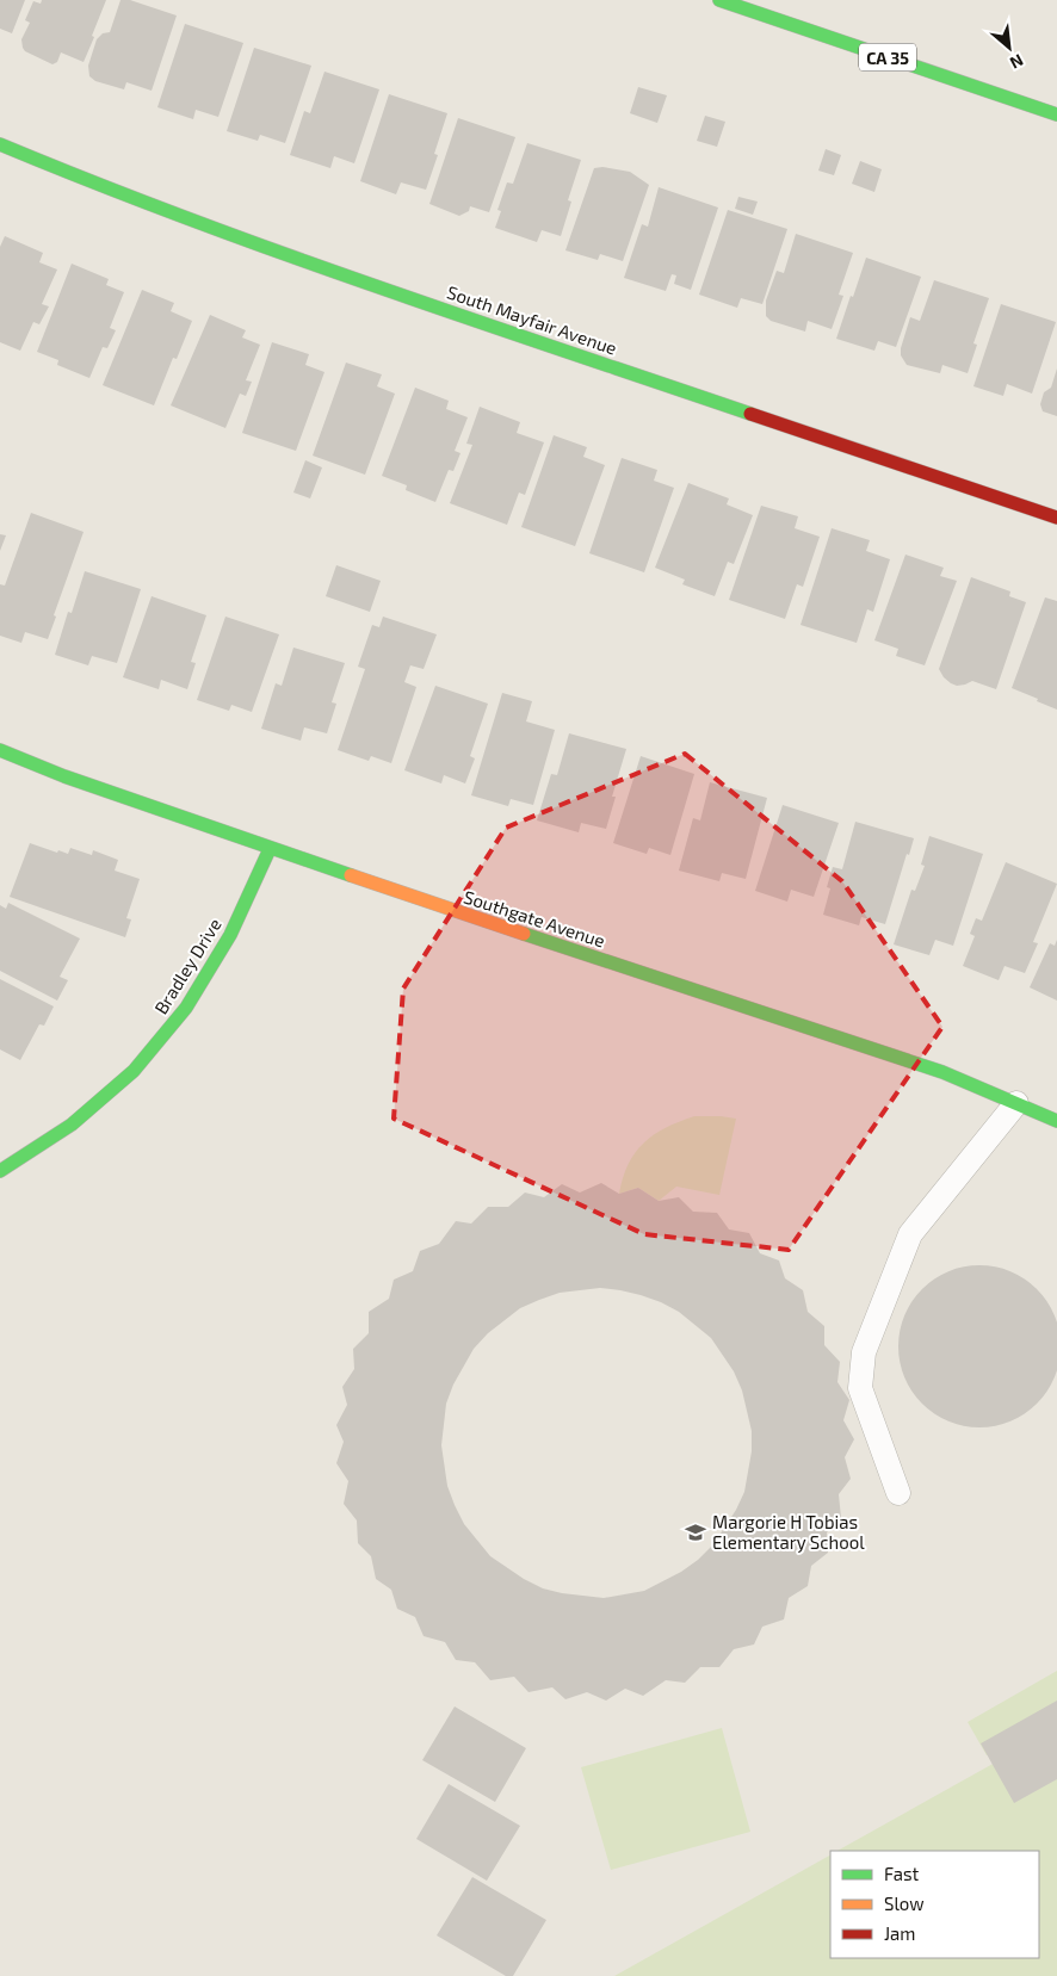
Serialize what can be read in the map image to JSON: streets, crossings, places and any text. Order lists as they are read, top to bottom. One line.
{"streets":{"street":["CA 35","South Mayfair Avenue","Southgate Avenue","Bradley Drive"]},"crossings":[["Southgate Avenue","Bradley Drive"]],"places":{"school or university":["Margorie H Tobias Elementary School"]},"legend":["Fast","Slow","Jam"],"north":"bottom right"}
